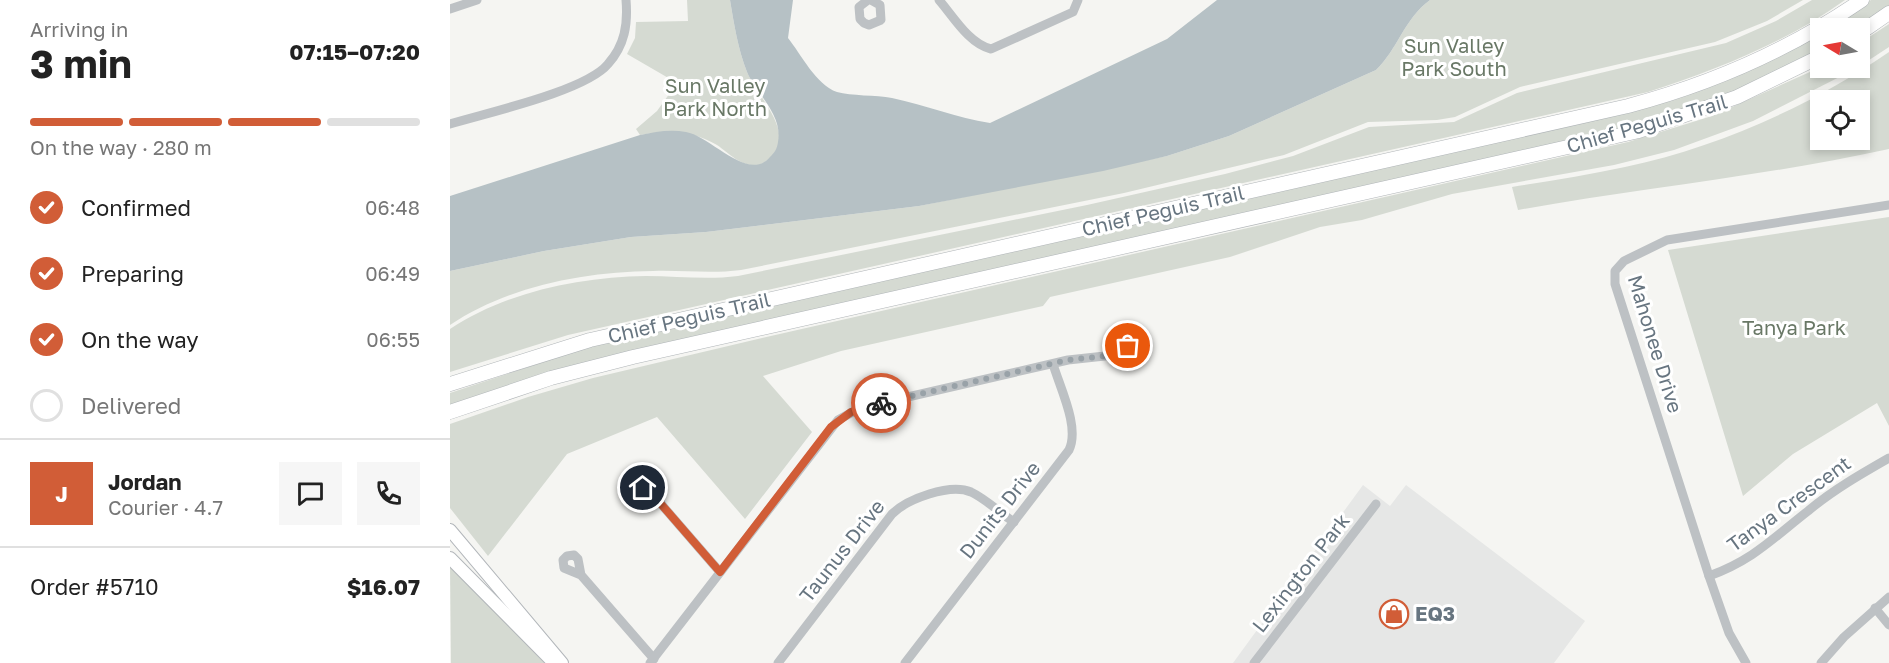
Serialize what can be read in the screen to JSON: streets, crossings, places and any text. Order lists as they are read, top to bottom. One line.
{"streets":{"main road":["Chief Peguis Trail"],"street":["Mahonee Drive","Tanya Crescent","Dunits Drive","Taunus Drive","Lexington Park"]},"crossings":[["Mahonee Drive","Tanya Crescent"],["Dunits Drive","Taunus Drive"]],"parks":["Sun Valley Park South","Sun Valley Park North","Tanya Park"],"places":{"shop":["EQ3"]},"north":"left","page":{"heading":["3 min","Arriving in","07:15–07:20"],"panel":["Jordan","Courier · 4.7","Order #5710","$16.07"],"bar":"On the way · 280 m","list":[["Confirmed","06:48"],["Preparing","06:49"],["On the way","06:55"],"Delivered"],"round":"J"}}
